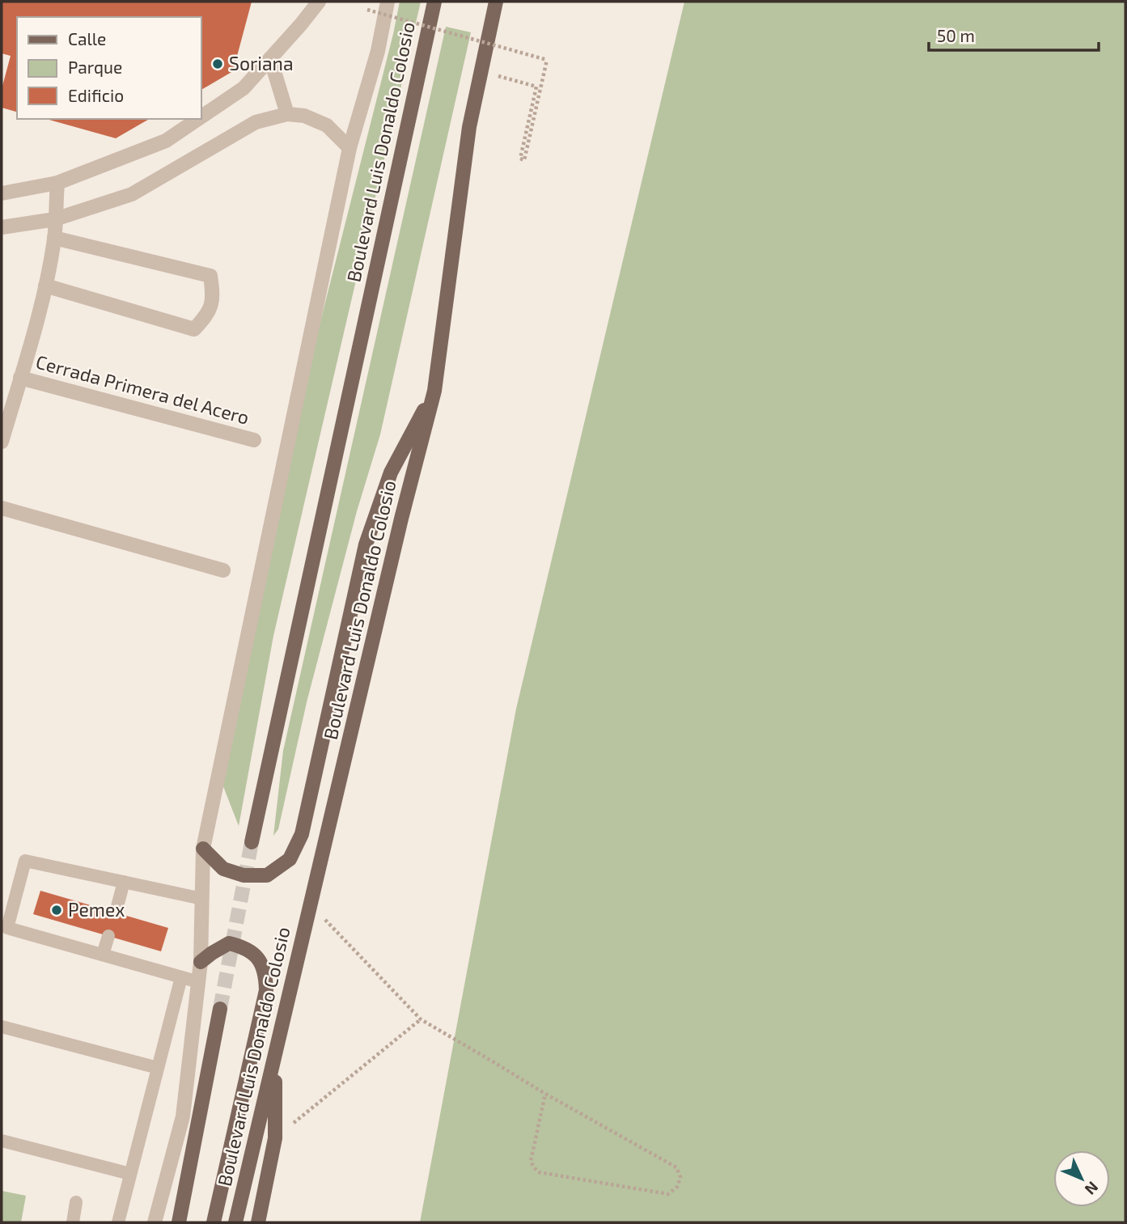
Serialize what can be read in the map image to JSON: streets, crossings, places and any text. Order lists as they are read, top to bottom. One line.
{"streets":{"main road":["Boulevard Luis Donaldo Colosio"],"street":["Cerrada Primera del Acero"]},"places":["Soriana","Pemex"],"legend":["Calle","Parque","Edificio"],"scale_bar":"50 m","north":"bottom right"}
